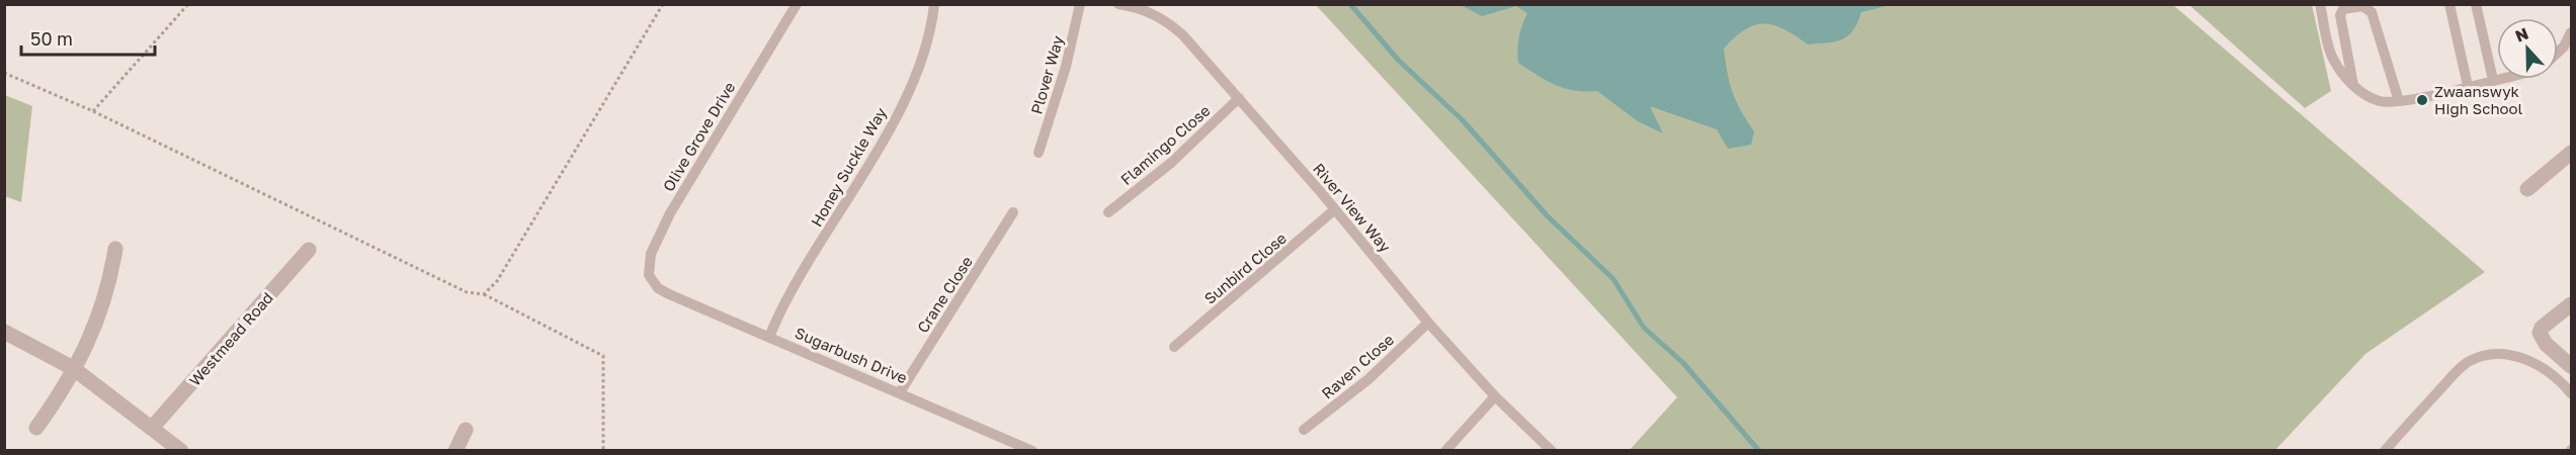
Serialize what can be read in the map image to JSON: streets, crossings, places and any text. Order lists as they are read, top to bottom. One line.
{"streets":{"street":["Westmead Road"],"lane":["Plover Way","Olive Grove Drive","Flamingo Close","Honey Suckle Way","River View Way","Sunbird Close","Crane Close","Sugarbush Drive","Raven Close"]},"crossings":[["Olive Grove Drive","Sugarbush Drive"],["Flamingo Close","River View Way"],["Honey Suckle Way","Sugarbush Drive"],["River View Way","Sunbird Close"],["River View Way","Raven Close"],["Crane Close","Sugarbush Drive"]],"places":["Zwaanswyk High School"],"scale_bar":"50 m","north":"top"}
